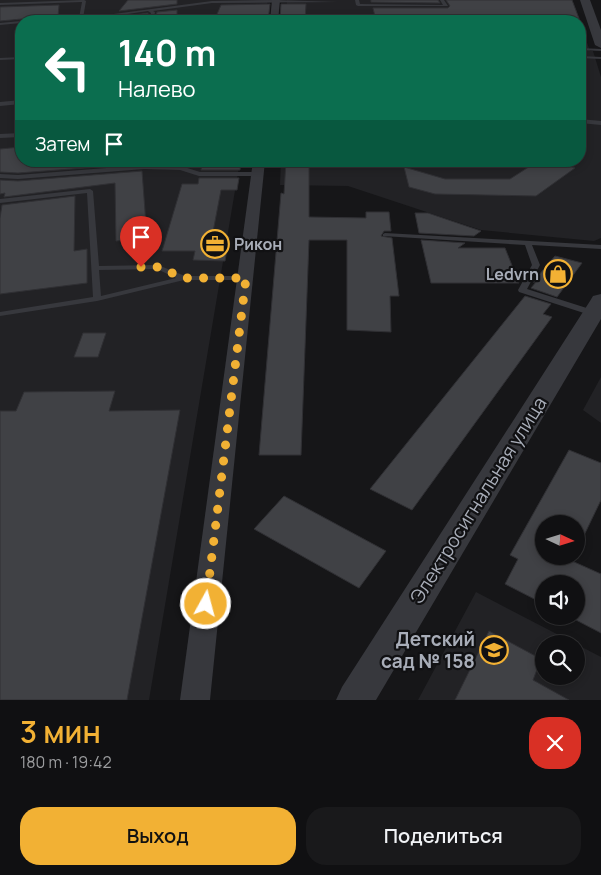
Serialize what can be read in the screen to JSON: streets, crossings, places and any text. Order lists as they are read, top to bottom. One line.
{"streets":{"street":["Электросигнальная улица"]},"places":{"office":["Рикон"],"shop":["Ledvrn"],"school or university":["Детский сад № 158"]},"north":"right","page":{"turn":["140 m","Налево"],"then":"Затем","heading":["3 мин","180 m · 19:42"],"buttons":["Выход","Поделиться"]}}
